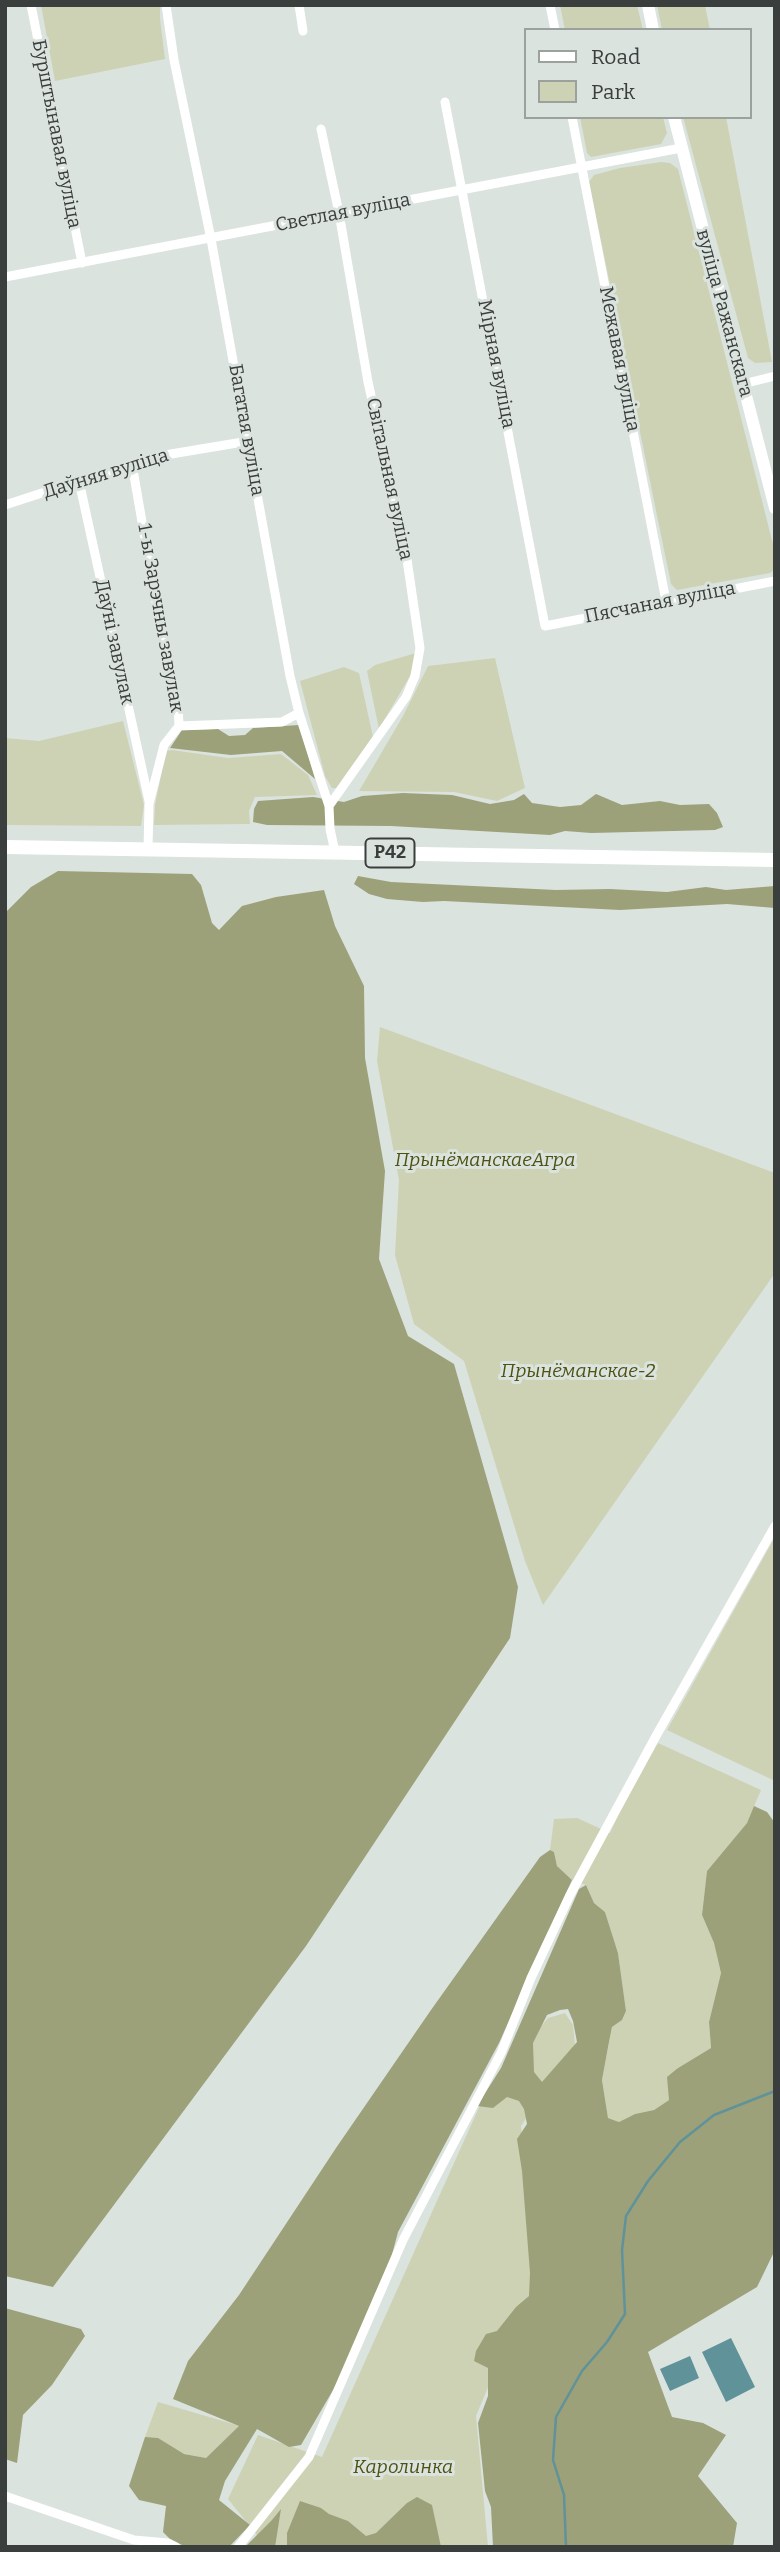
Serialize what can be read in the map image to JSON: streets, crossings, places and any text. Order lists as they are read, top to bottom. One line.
{"streets":{"main road":["Р42"],"street":["Бурштынавая вуліца","Светлая вуліца","вуліца Ражанскага","Межавая вуліца","Мірная вуліца","Багатая вуліца","Даўняя вуліца","Світальная вуліца","Пясчаная вуліца","1-ы Зарэчны завулак","Даўні завулак"]},"crossings":[["Бурштынавая вуліца","Светлая вуліца"],["Светлая вуліца","вуліца Ражанскага"],["Светлая вуліца","Межавая вуліца"],["Светлая вуліца","Мірная вуліца"],["Светлая вуліца","Багатая вуліца"],["Светлая вуліца","Світальная вуліца"],["Межавая вуліца","Пясчаная вуліца"],["Мірная вуліца","Пясчаная вуліца"],["Багатая вуліца","Даўняя вуліца"],["Багатая вуліца","Світальная вуліца"],["Багатая вуліца","Р42"],["Даўняя вуліца","1-ы Зарэчны завулак"],["Даўняя вуліца","Даўні завулак"],["1-ы Зарэчны завулак","Даўні завулак"],["1-ы Зарэчны завулак","Р42"]],"parks":["ПрынёманскаеАгра","Прынёманскае-2","Каролинка"],"legend":["Road","Park"]}
